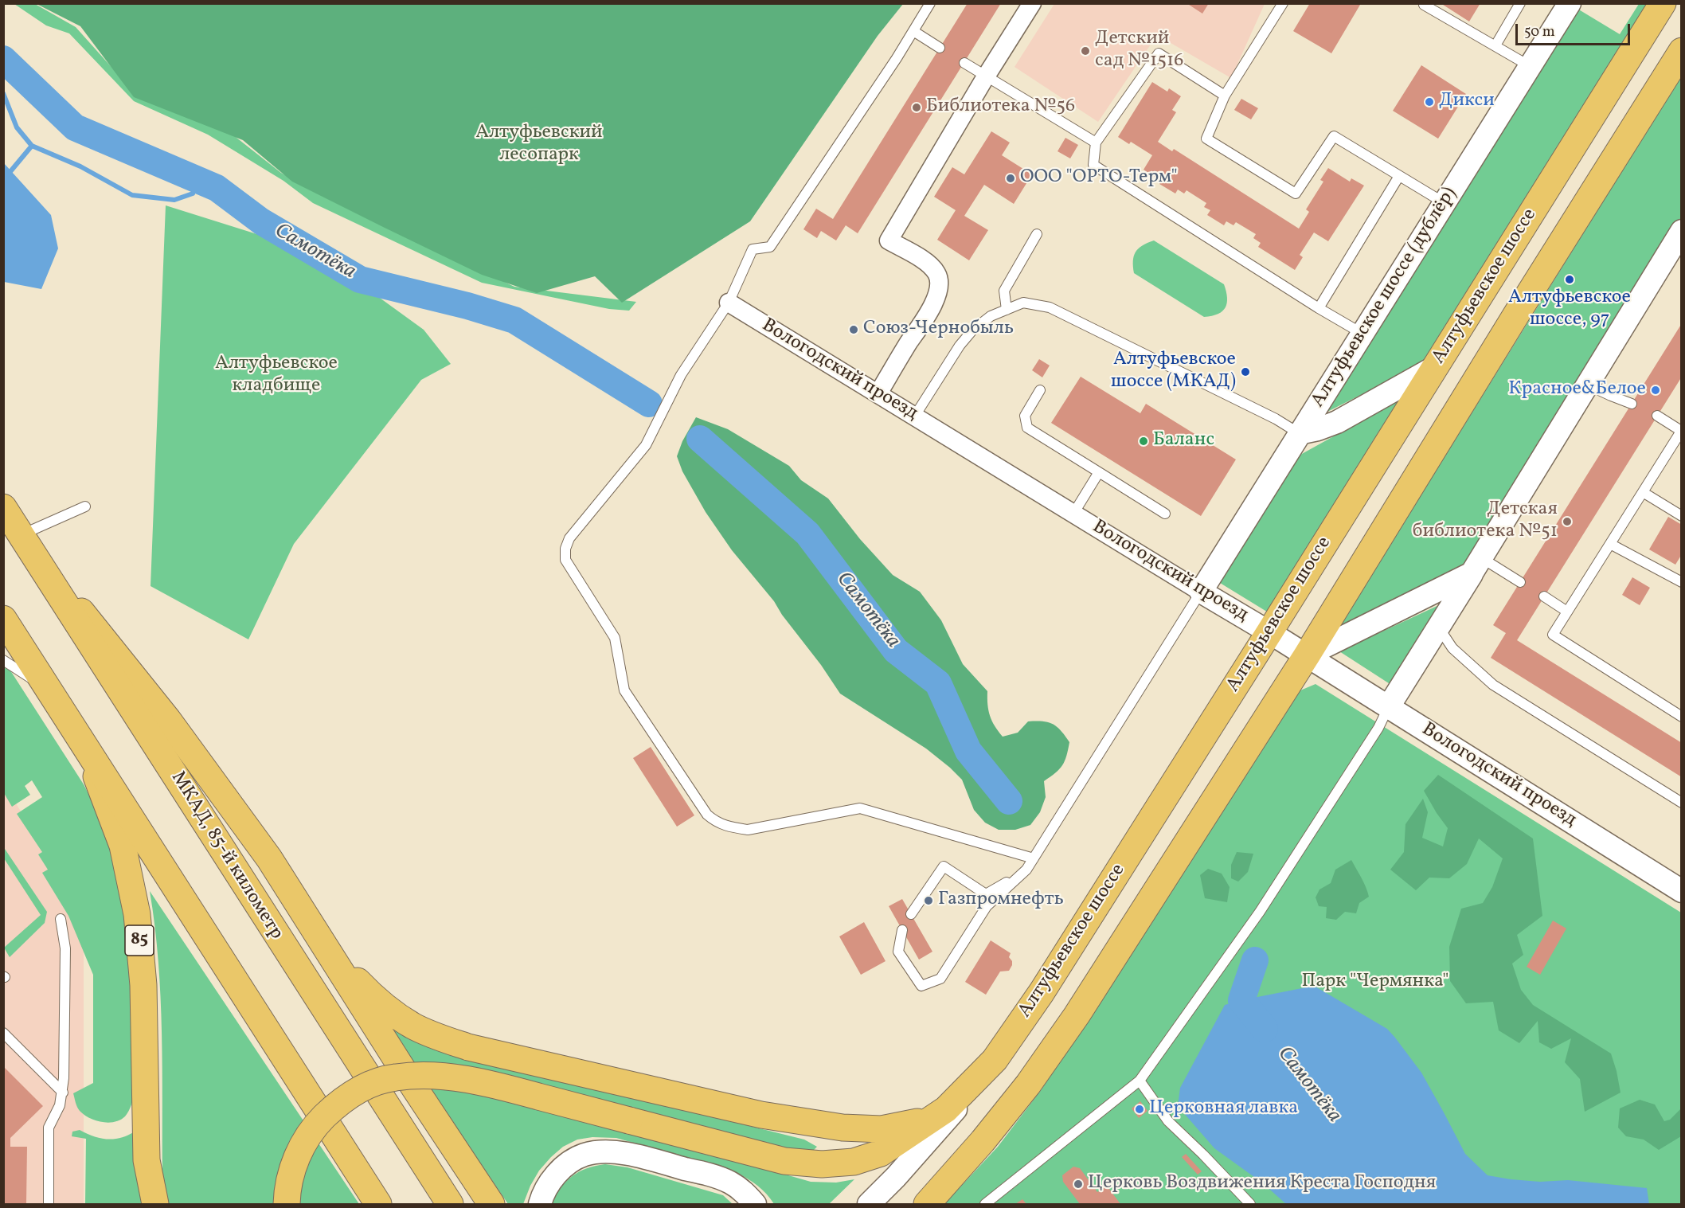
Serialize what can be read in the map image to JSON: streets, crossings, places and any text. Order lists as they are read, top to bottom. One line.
{"streets":{"main road":["Алтуфьевское шоссе","МКАД, 85-й километр","85"],"street":["Алтуфьевское шоссе (дублёр)","Вологодский проезд"]},"crossings":[["Алтуфьевское шоссе","Вологодский проезд"],["Алтуфьевское шоссе (дублёр)","Вологодский проезд"]],"water":["Самотёка"],"parks":["Алтуфьевский лесопарк","Алтуфьевское кладбище","Парк \"Чермянка\""],"places":["Детский сад №1516","Дикси","Библиотека №56","ООО \"ОРТО-Терм\"","Алтуфьевское шоссе, 97","Союз-Чернобыль","Алтуфьевское шоссе (МКАД)","Красное&Белое","Баланс","Детская библиотека №51","Газпромнефть","Церковная лавка","Церковь Воздвижения Креста Господня"],"scale_bar":"50 m"}
